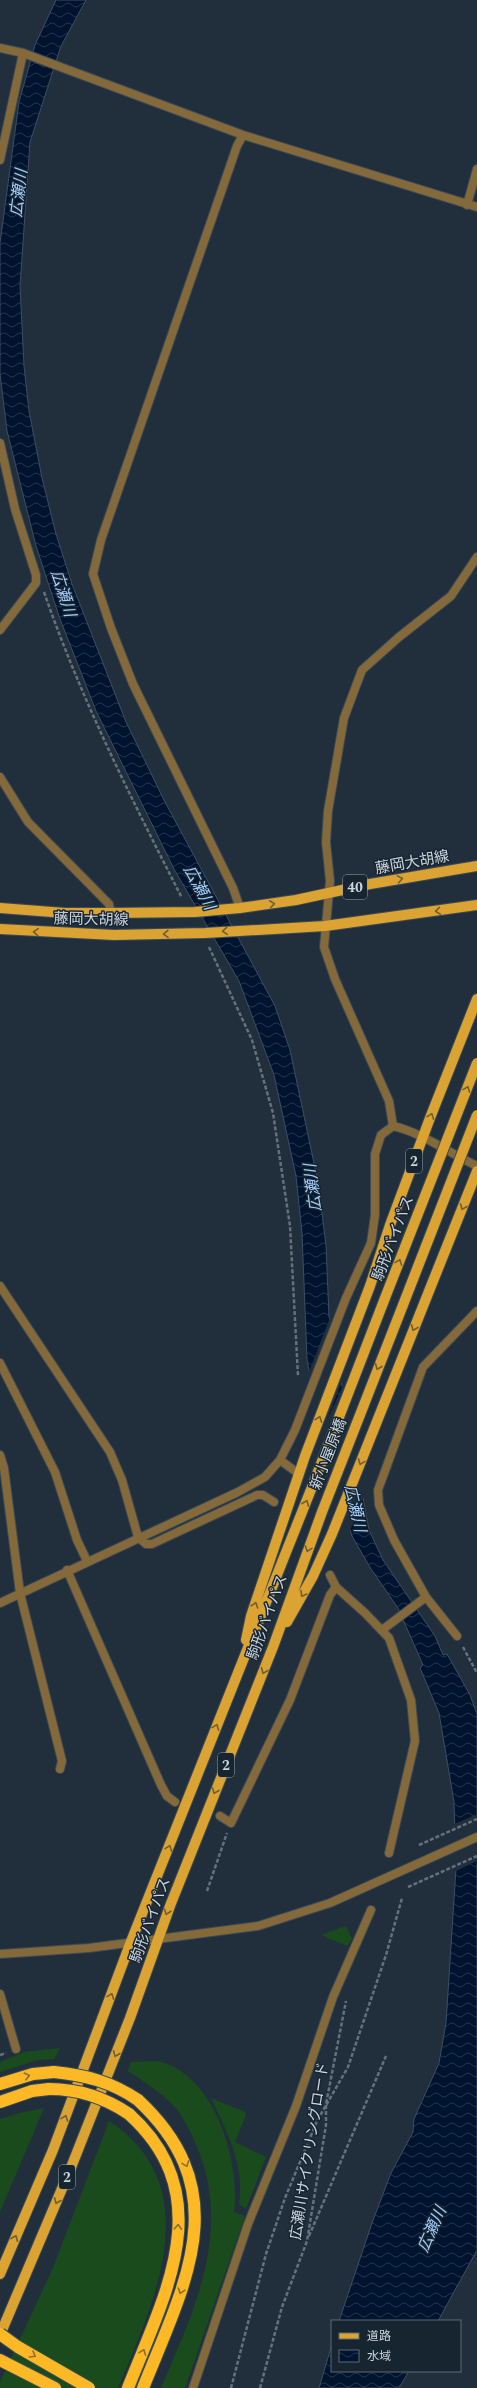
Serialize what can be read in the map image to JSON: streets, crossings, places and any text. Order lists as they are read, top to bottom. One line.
{"streets":{"main road":["藤岡大胡線","40","2","駒形バイパス","新小屋原橋"],"path":["広瀬川サイクリングロード"]},"crossings":[["藤岡大胡線","40"],["2","駒形バイパス"],["駒形バイパス","新小屋原橋"]],"water":["広瀬川"],"legend":["道路","水域"]}
